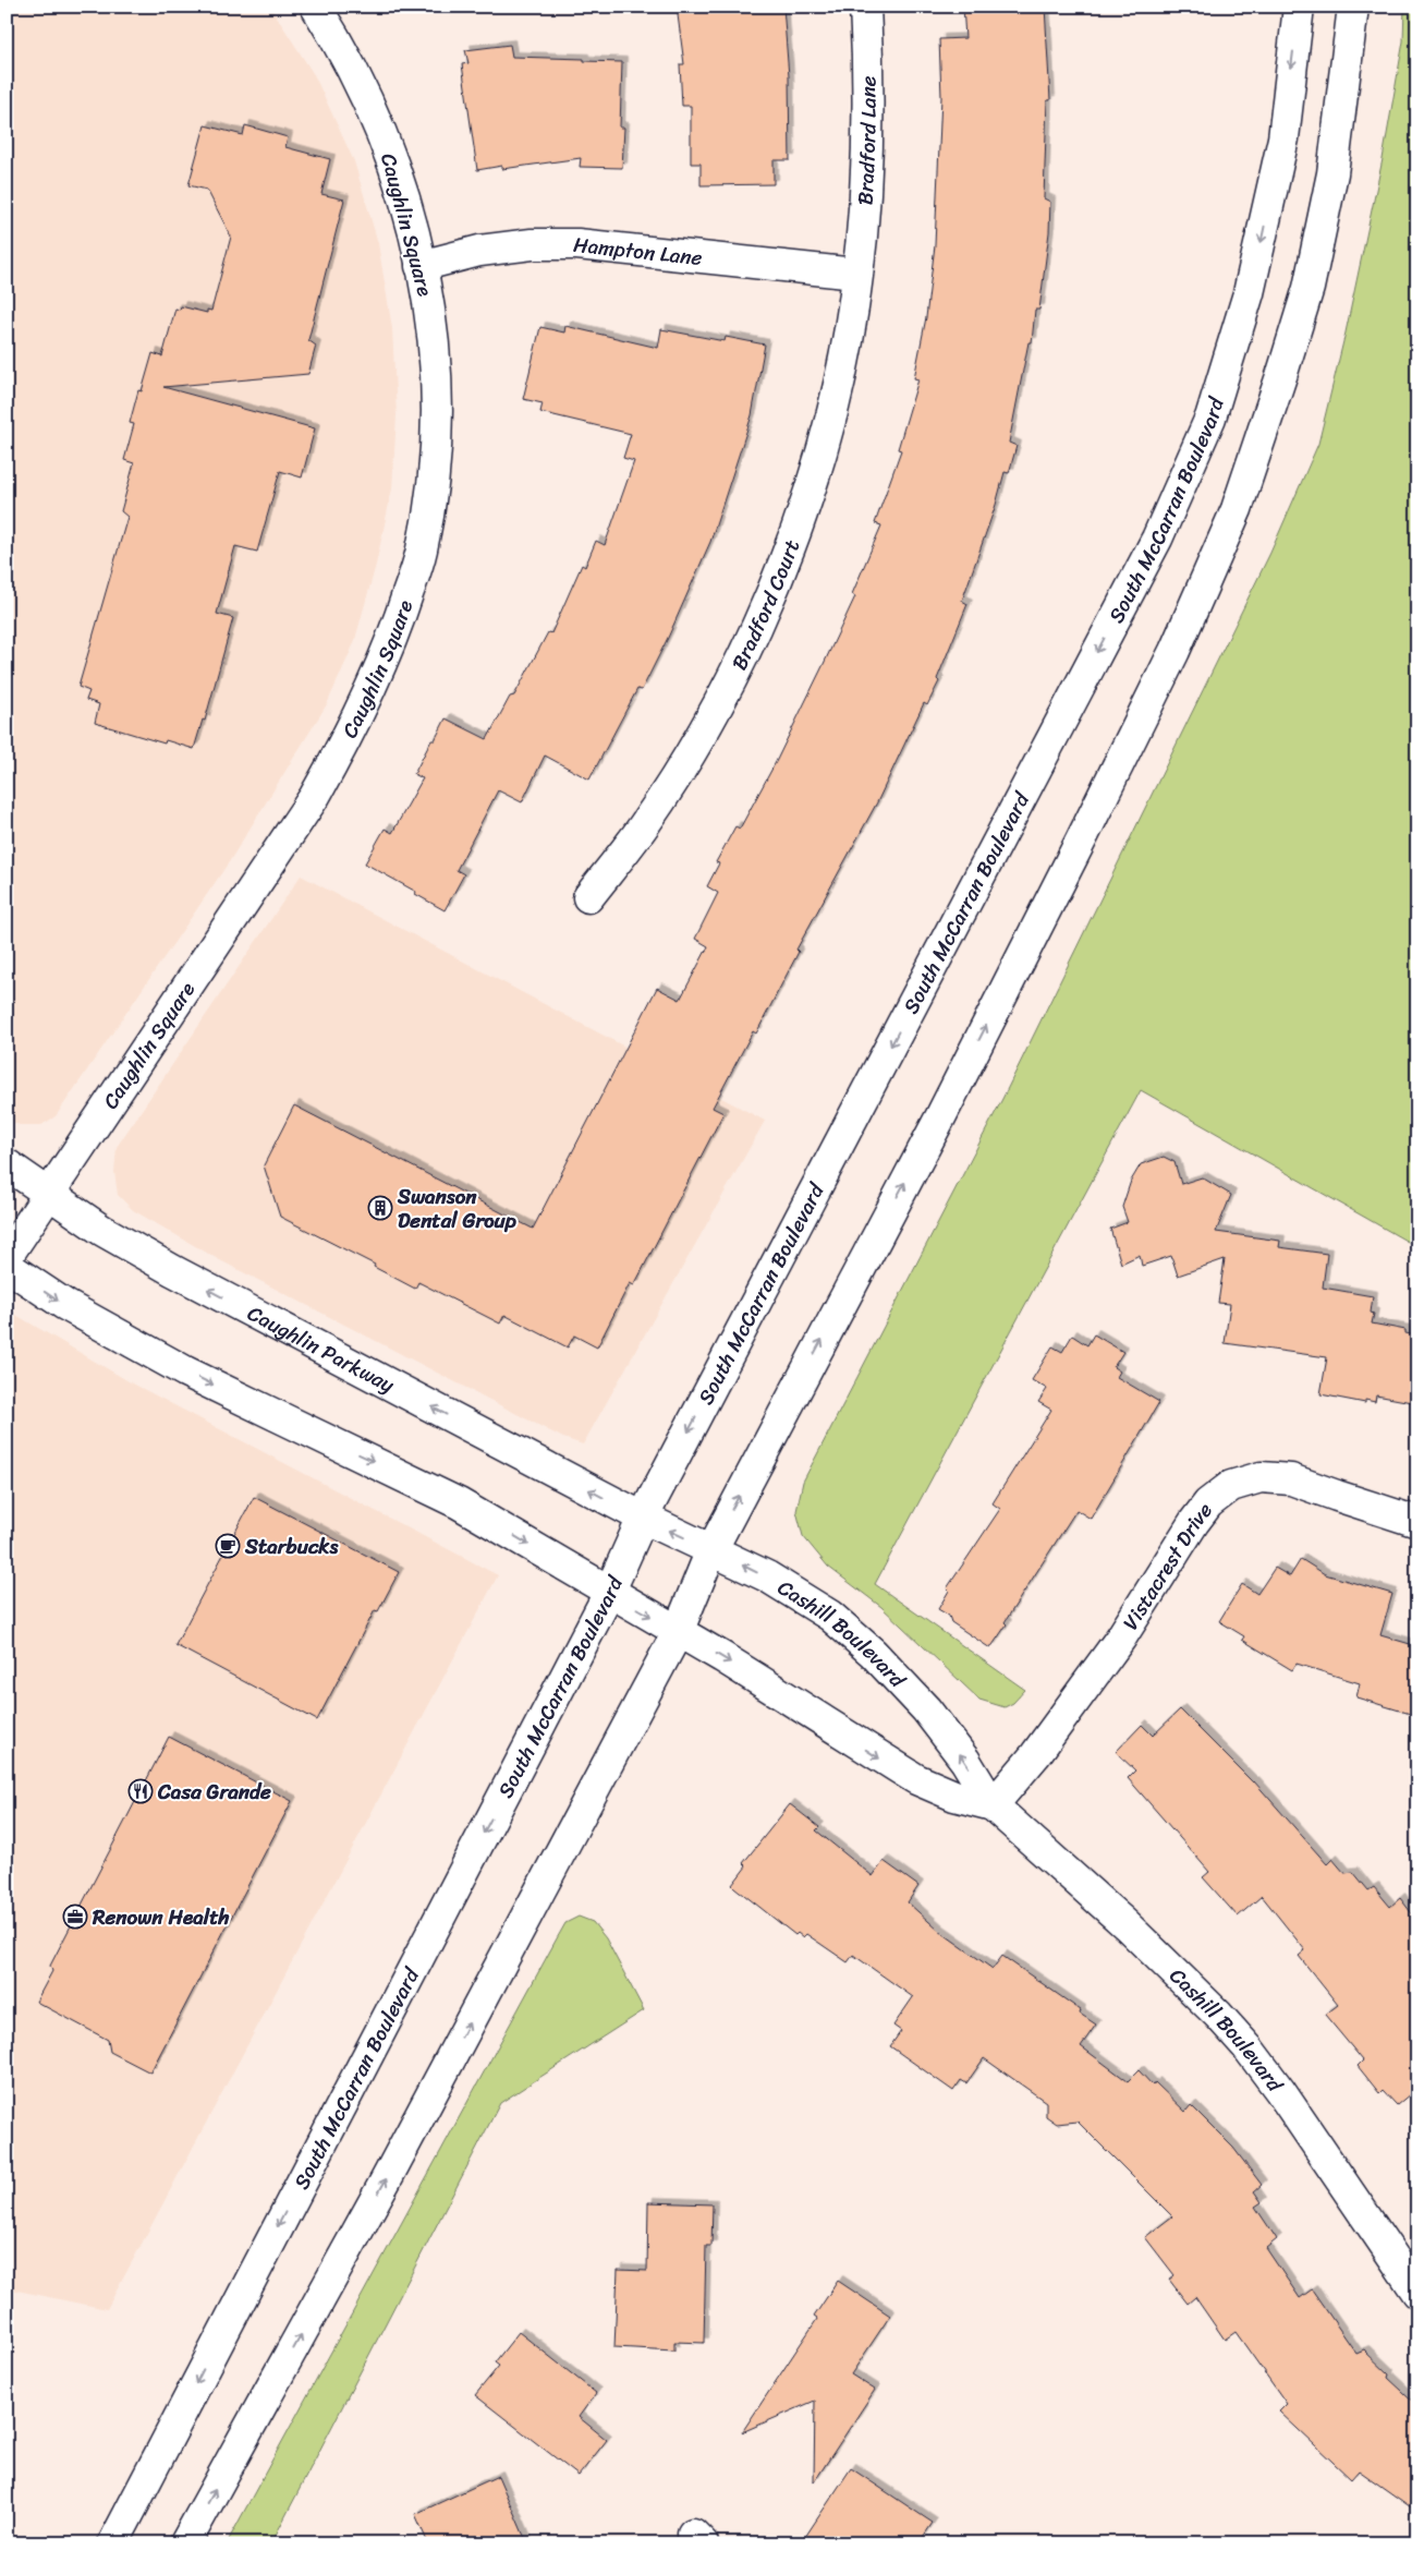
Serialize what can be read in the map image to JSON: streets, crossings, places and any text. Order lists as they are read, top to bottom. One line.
{"streets":{"street":["Bradford Lane","Caughlin Square","Hampton Lane","South McCarran Boulevard","Bradford Court","Caughlin Parkway","Vistacrest Drive","Cashill Boulevard"]},"crossings":[["Bradford Lane","Hampton Lane"],["Bradford Lane","Bradford Court"],["Caughlin Square","Hampton Lane"],["Caughlin Square","Caughlin Parkway"],["Hampton Lane","Bradford Court"],["South McCarran Boulevard","Caughlin Parkway"],["South McCarran Boulevard","Cashill Boulevard"],["Caughlin Parkway","Cashill Boulevard"],["Vistacrest Drive","Cashill Boulevard"]],"places":{"building":["Swanson Dental Group"],"cafe":["Starbucks"],"restaurant":["Casa Grande"],"office":["Renown Health"]}}
